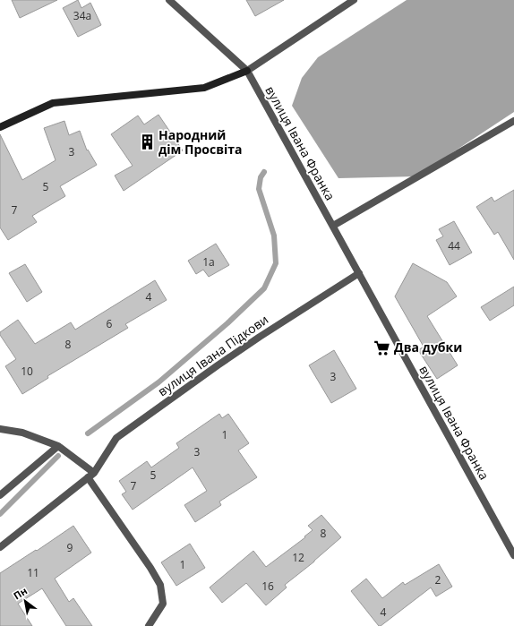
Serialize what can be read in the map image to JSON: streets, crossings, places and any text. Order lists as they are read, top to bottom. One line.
{"streets":{"street":["вулиця Івана Франка","вулиця Івана Підкови"]},"crossings":[["вулиця Івана Франка","вулиця Івана Підкови"]],"places":{"building":["Народний дім Просвіта"],"supermarket":["Два дубки"]},"house_numbers":["34а","3","5","7","44","1а","4","6","8","10","3","1","3","5","7","8","9","12","1","11","2","16","4"],"north":"top left"}
